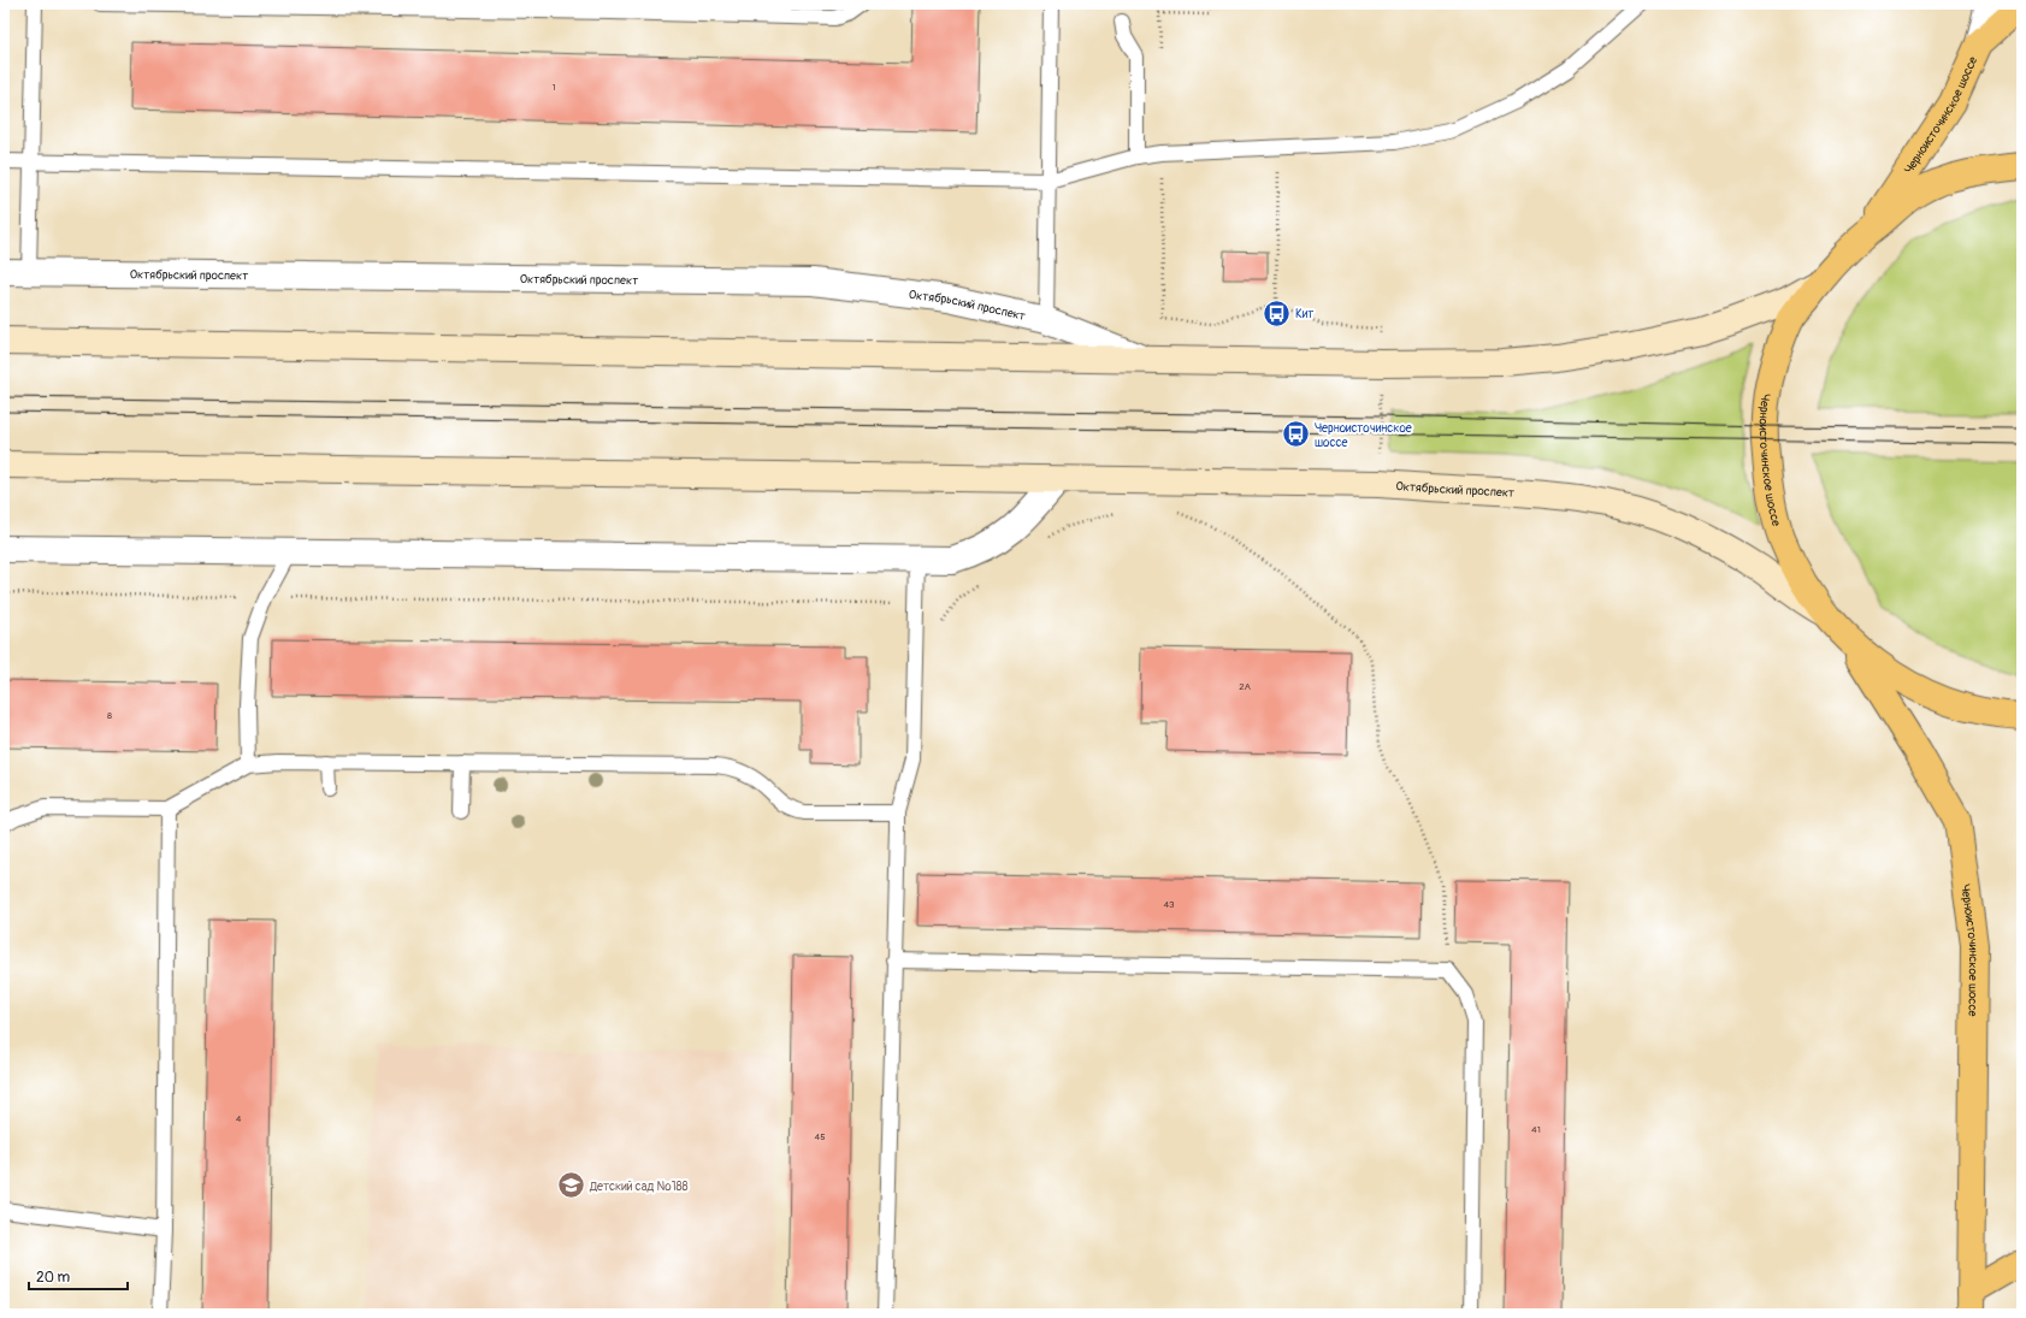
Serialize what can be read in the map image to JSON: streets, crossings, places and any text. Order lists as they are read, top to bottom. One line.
{"streets":{"main road":["Черноисточинское шоссе","Октябрьский проспект"]},"crossings":[["Черноисточинское шоссе","Октябрьский проспект"]],"places":{"bus stop":["Кит","Черноисточинское шоссе"],"school or university":["Детский сад №188"]},"house_numbers":["1","2А","8","43","4","41","45"],"scale_bar":"20 m"}
